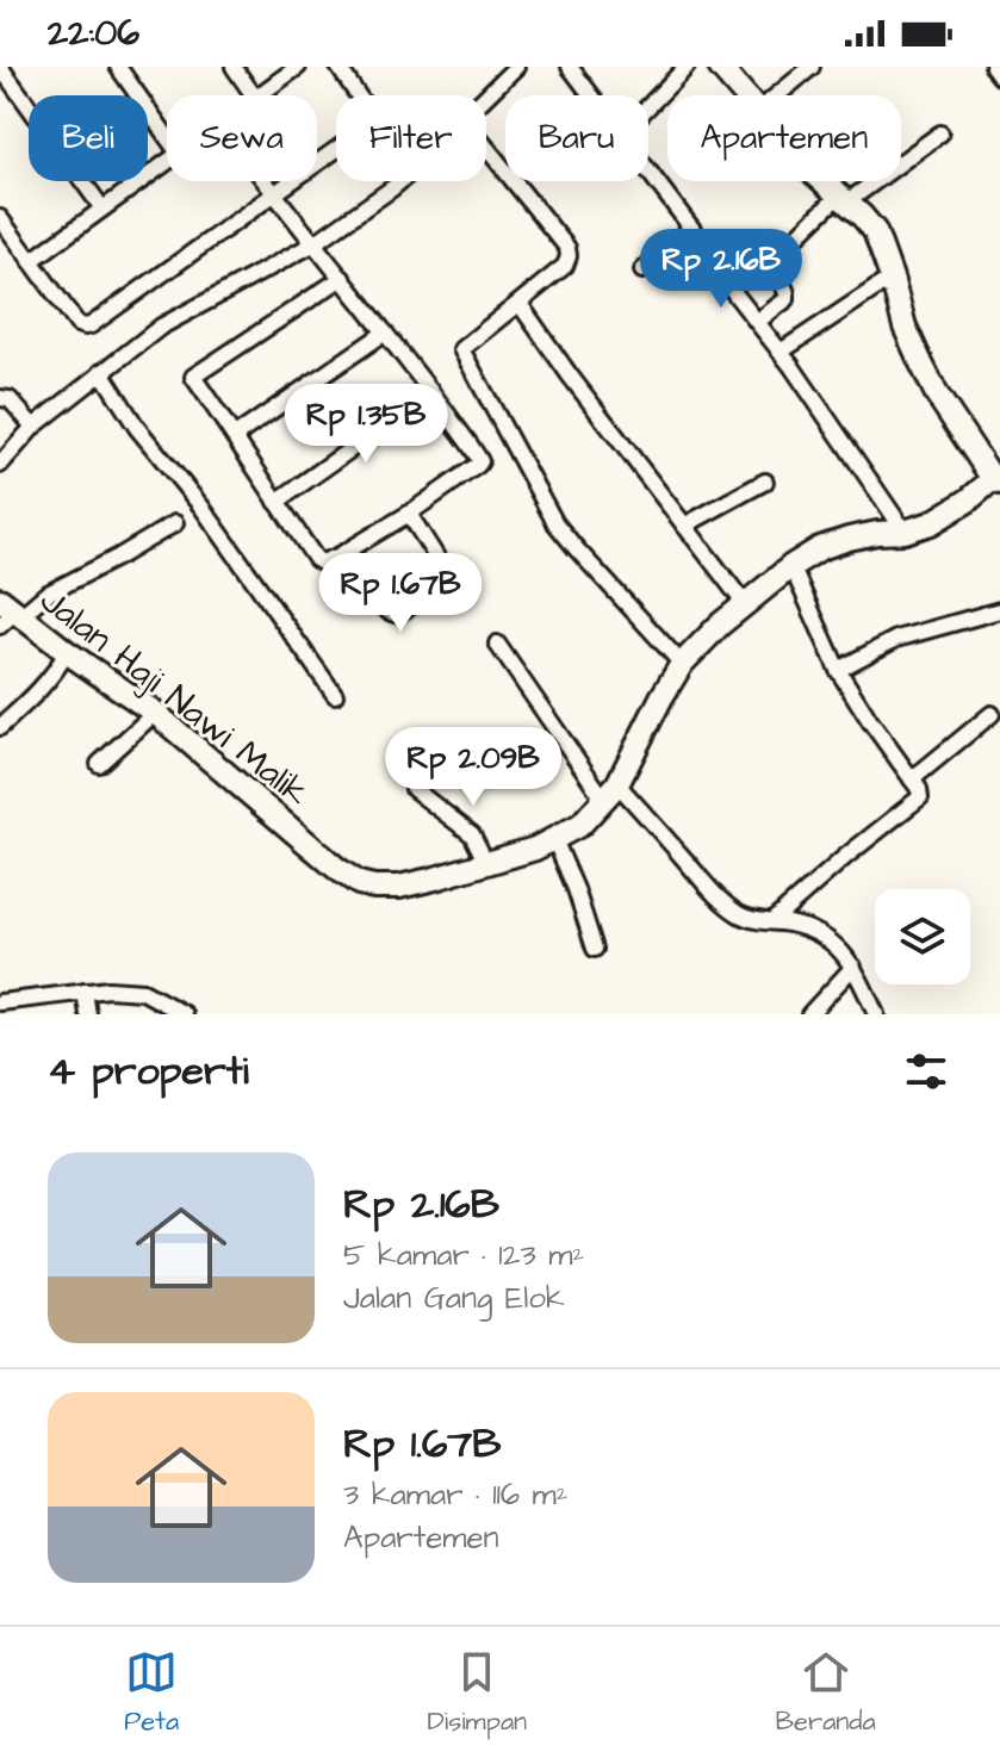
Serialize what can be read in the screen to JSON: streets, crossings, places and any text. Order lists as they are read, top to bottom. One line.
{"streets":{"main road":["Jalan Haji Nawi Malik"]},"page":{"status":"22:06","chip":["Beli","Sewa","Filter","Baru","Apartemen"],"price":["Rp 2.16B","Rp 1.35B","Rp 1.67B","Rp 2.09B"],"heading":"4 properti","list":[{"name":"Rp 2.16B","note":"5 kamar · 123 m² · Jalan Gang Elok"},{"name":"Rp 1.67B","note":"3 kamar · 116 m² · Apartemen"}],"tabs":["Peta","Disimpan","Beranda"]}}
